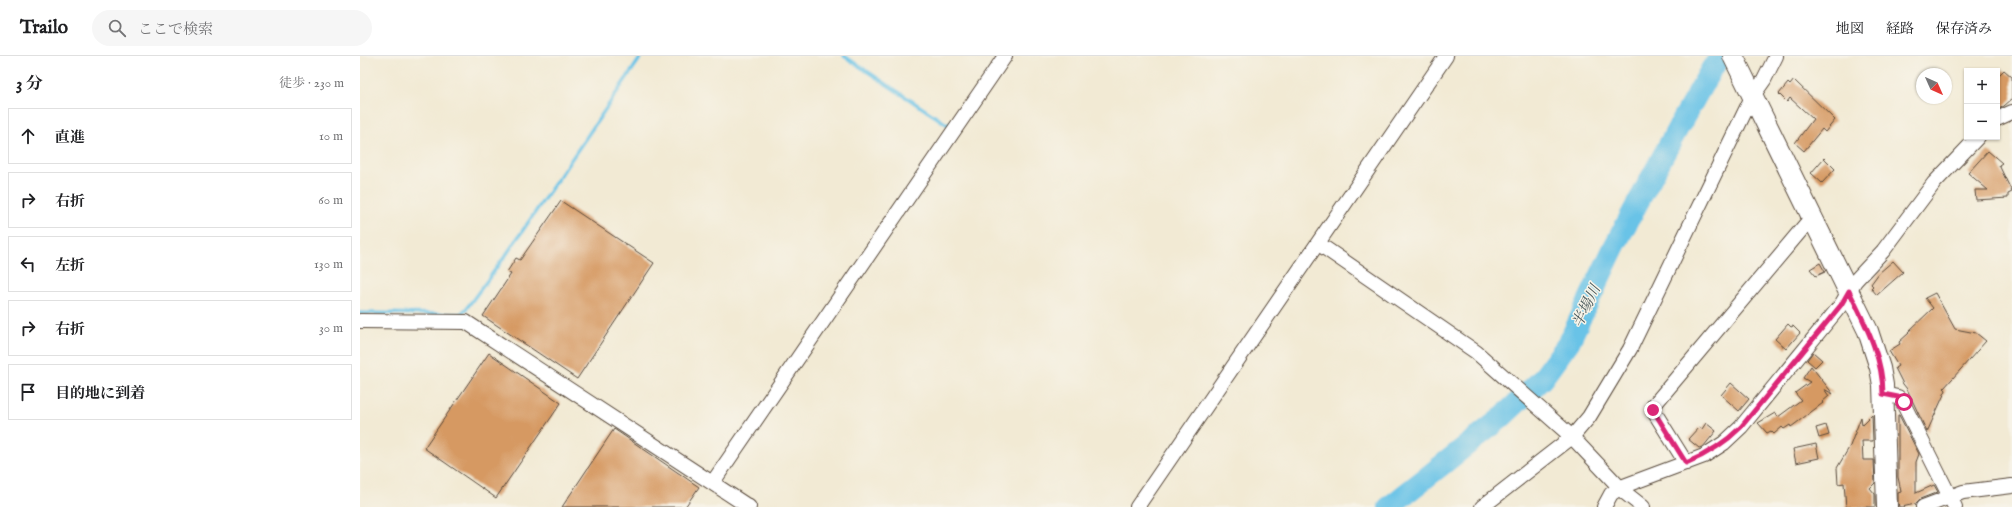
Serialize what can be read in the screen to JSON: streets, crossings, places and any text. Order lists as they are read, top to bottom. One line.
{"water":["半場川"],"north":"bottom right","page":{"header":"Trailo","search":"ここで検索","nav":["地図","経路","保存済み"],"heading":["3 分","徒歩 · 230 m"],"map_buttons":["+","−"],"list":[["直進","10 m"],["右折","60 m"],["左折","130 m"],["右折","30 m"],"目的地に到着"]}}
